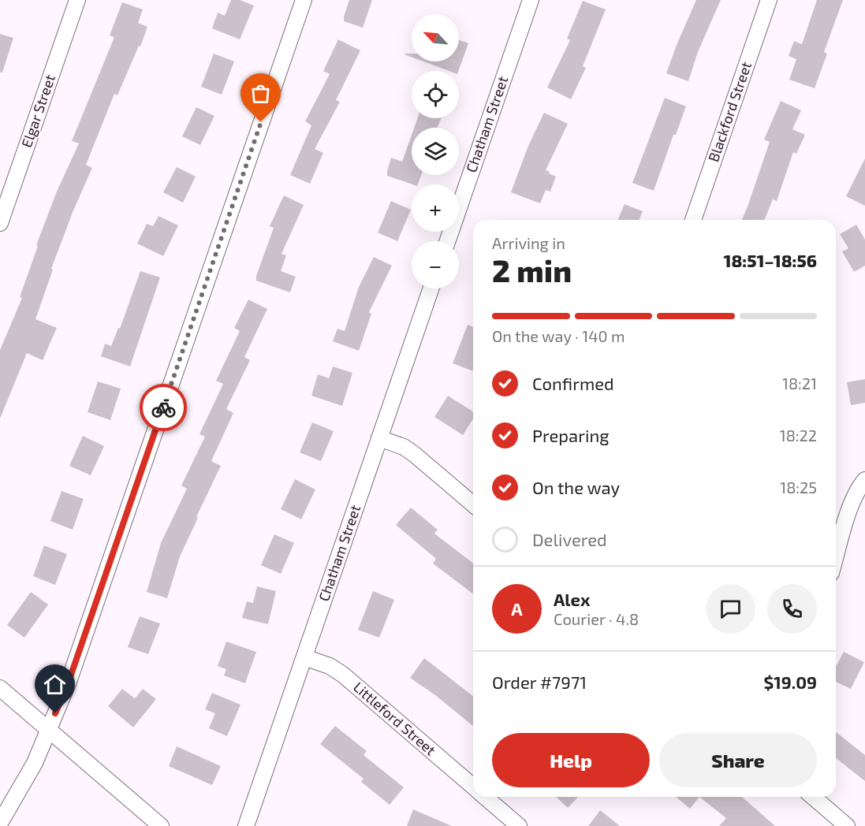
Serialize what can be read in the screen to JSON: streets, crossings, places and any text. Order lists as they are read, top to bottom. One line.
{"streets":{"street":["Elgar Street","Blackford Street","Chatham Street","Littleford Street"]},"crossings":[["Chatham Street","Littleford Street"]],"north":"top left","page":{"map_buttons":["+","−"],"heading":["2 min","Arriving in","18:51–18:56"],"panel":["Alex","Courier · 4.8","Order #7971","$19.09"],"bar":"On the way · 140 m","list":[["Confirmed","18:21"],["Preparing","18:22"],["On the way","18:25"],"Delivered"],"round":"A","buttons":["Help","Share"]}}
